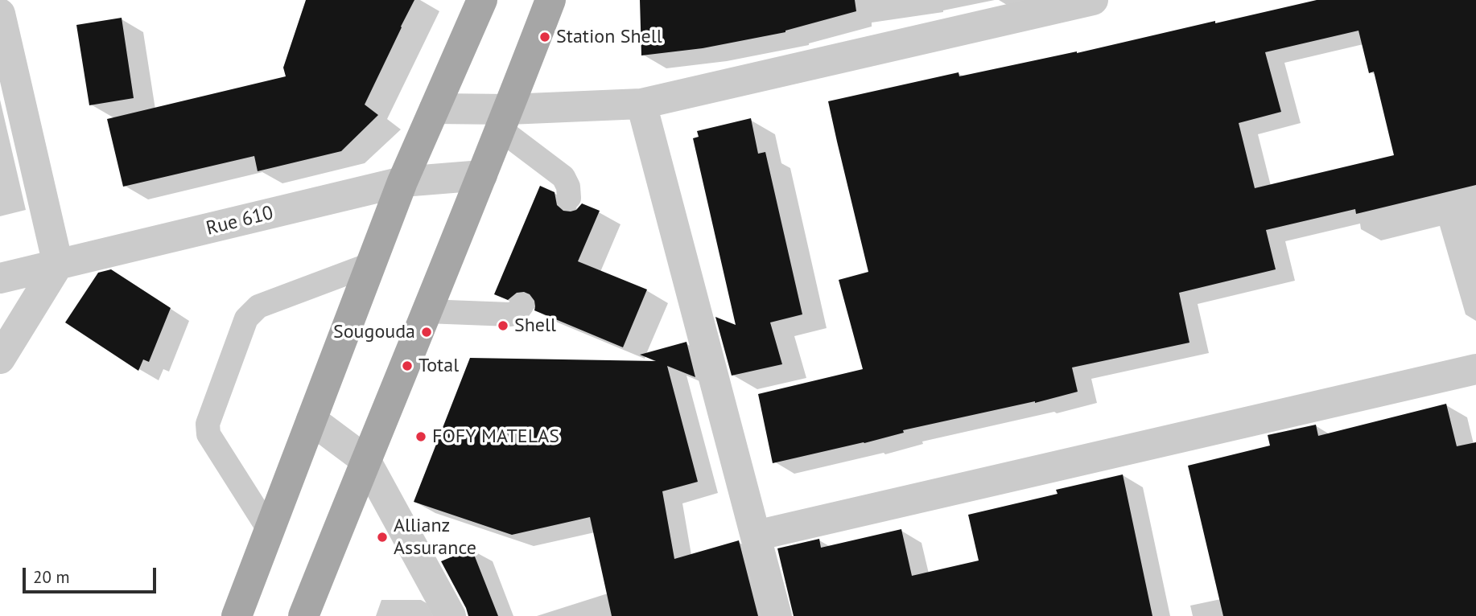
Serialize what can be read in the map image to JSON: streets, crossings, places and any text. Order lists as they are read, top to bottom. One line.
{"streets":{"street":["Rue 610"]},"places":["Station Shell","Shell","Sougouda","Total","FOFY MATELAS","Allianz Assurance"],"scale_bar":"20 m"}
